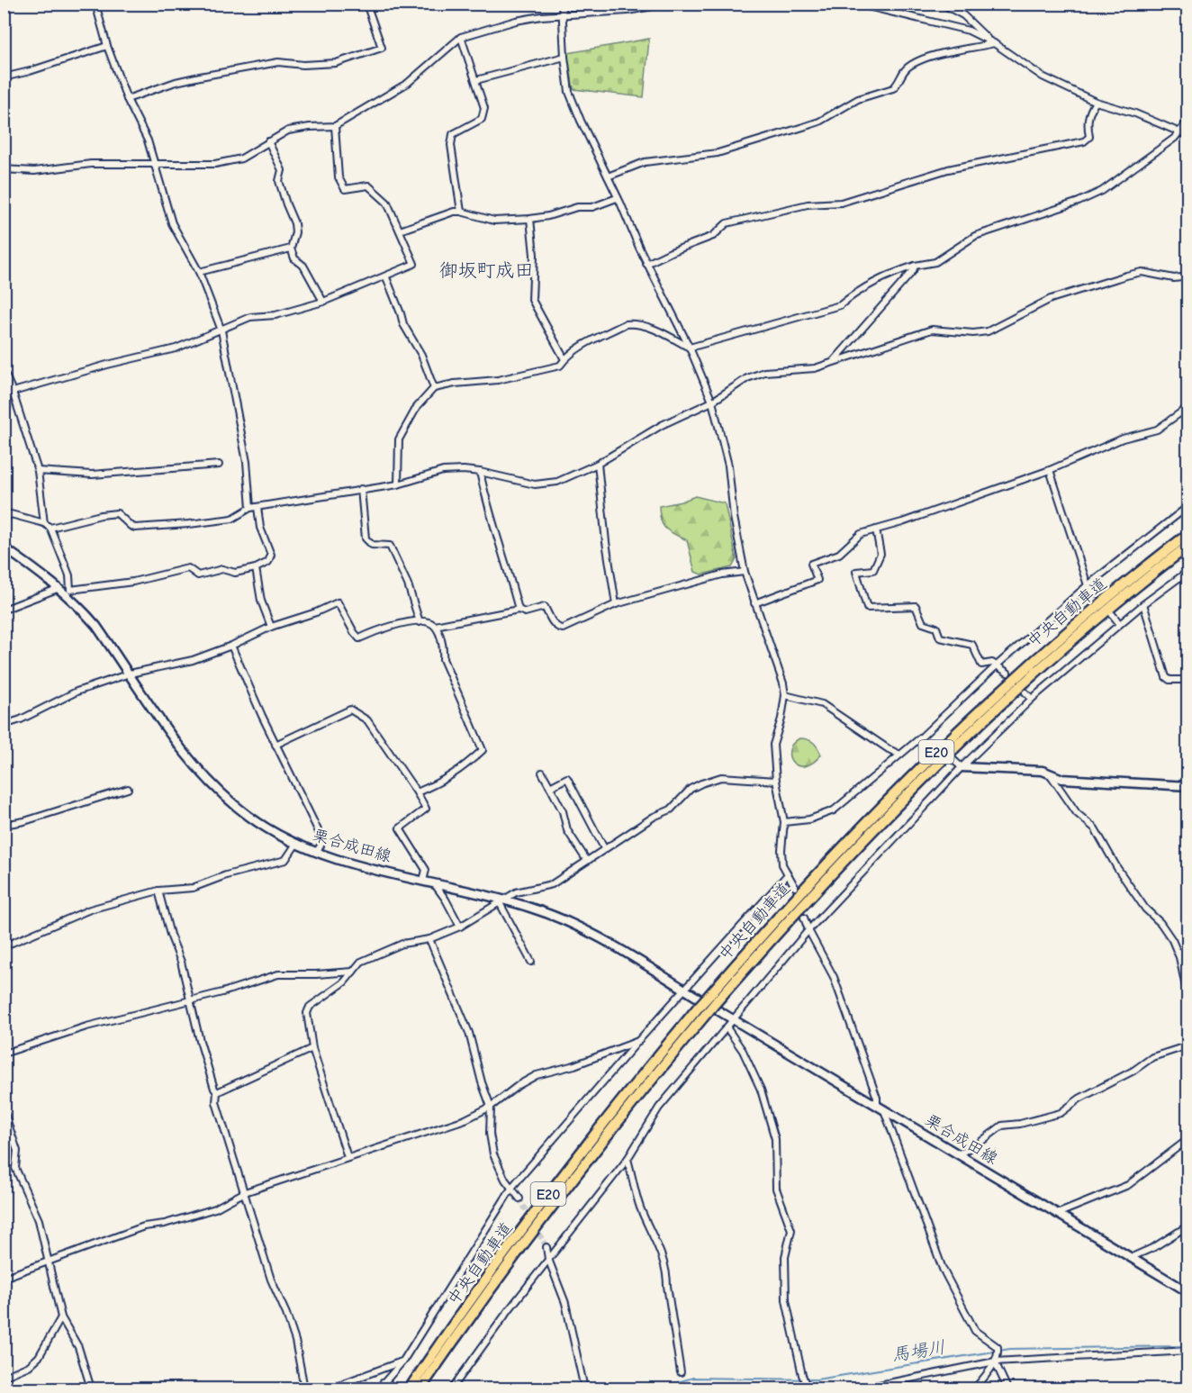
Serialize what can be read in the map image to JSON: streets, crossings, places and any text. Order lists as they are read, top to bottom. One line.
{"streets":{"highway":["中央自動車道","E20"],"main road":["栗合成田線"]},"crossings":[["中央自動車道","栗合成田線"]],"districts":["御坂町成田"],"water":["馬場川"]}
